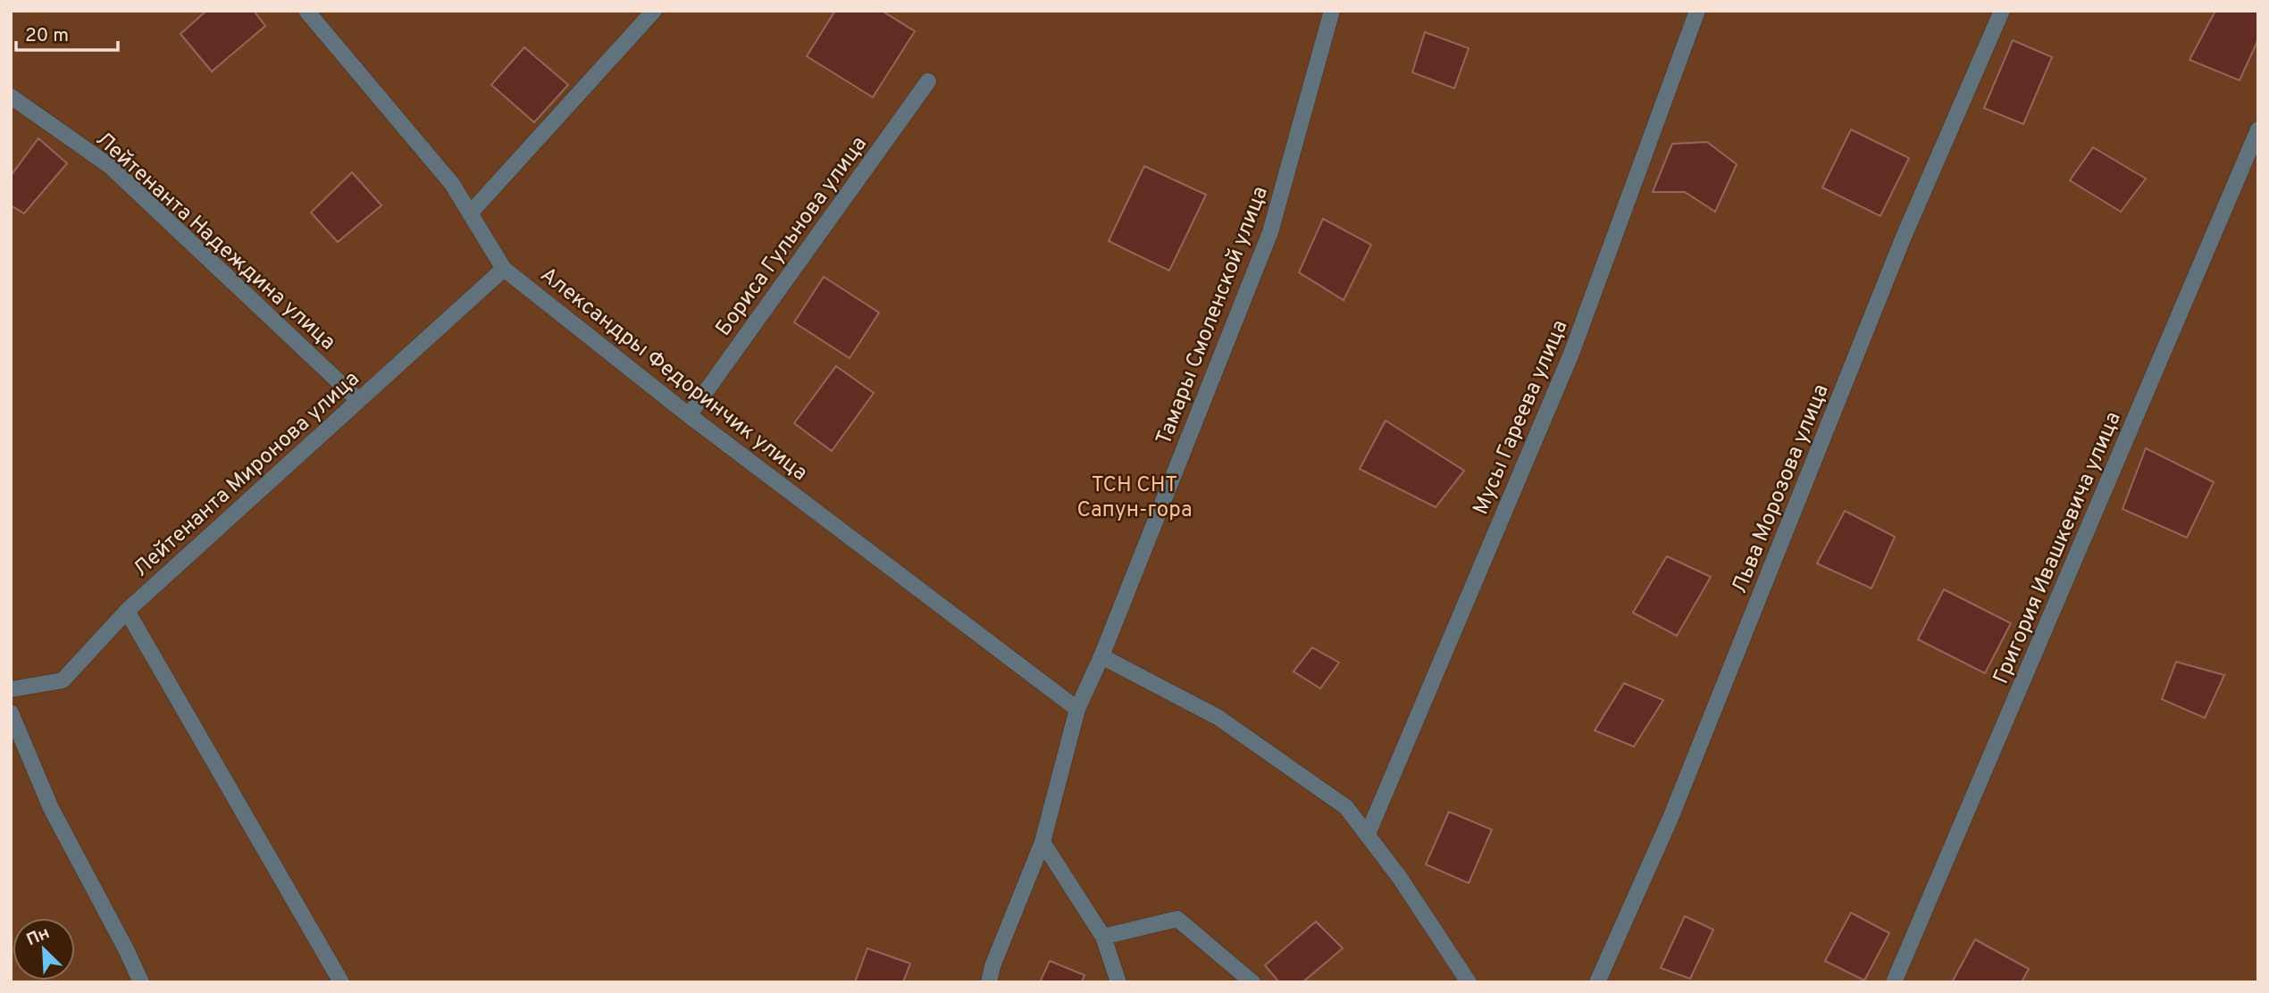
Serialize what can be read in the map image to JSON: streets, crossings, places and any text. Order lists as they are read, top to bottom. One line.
{"streets":{"lane":["Бориса Гульнова улица","Лейтенанта Надеждина улица","Тамары Смоленской улица","Александры Федоринчик улица","Мусы Гареева улица","Лейтенанта Миронова улица","Льва Морозова улица","Григория Ивашкевича улица"]},"crossings":[["Бориса Гульнова улица","Александры Федоринчик улица"],["Лейтенанта Надеждина улица","Лейтенанта Миронова улица"],["Тамары Смоленской улица","Александры Федоринчик улица"],["Александры Федоринчик улица","Лейтенанта Миронова улица"]],"parks":["ТСН СНТ Сапун-гора"],"scale_bar":"20 m","north":"top left"}
